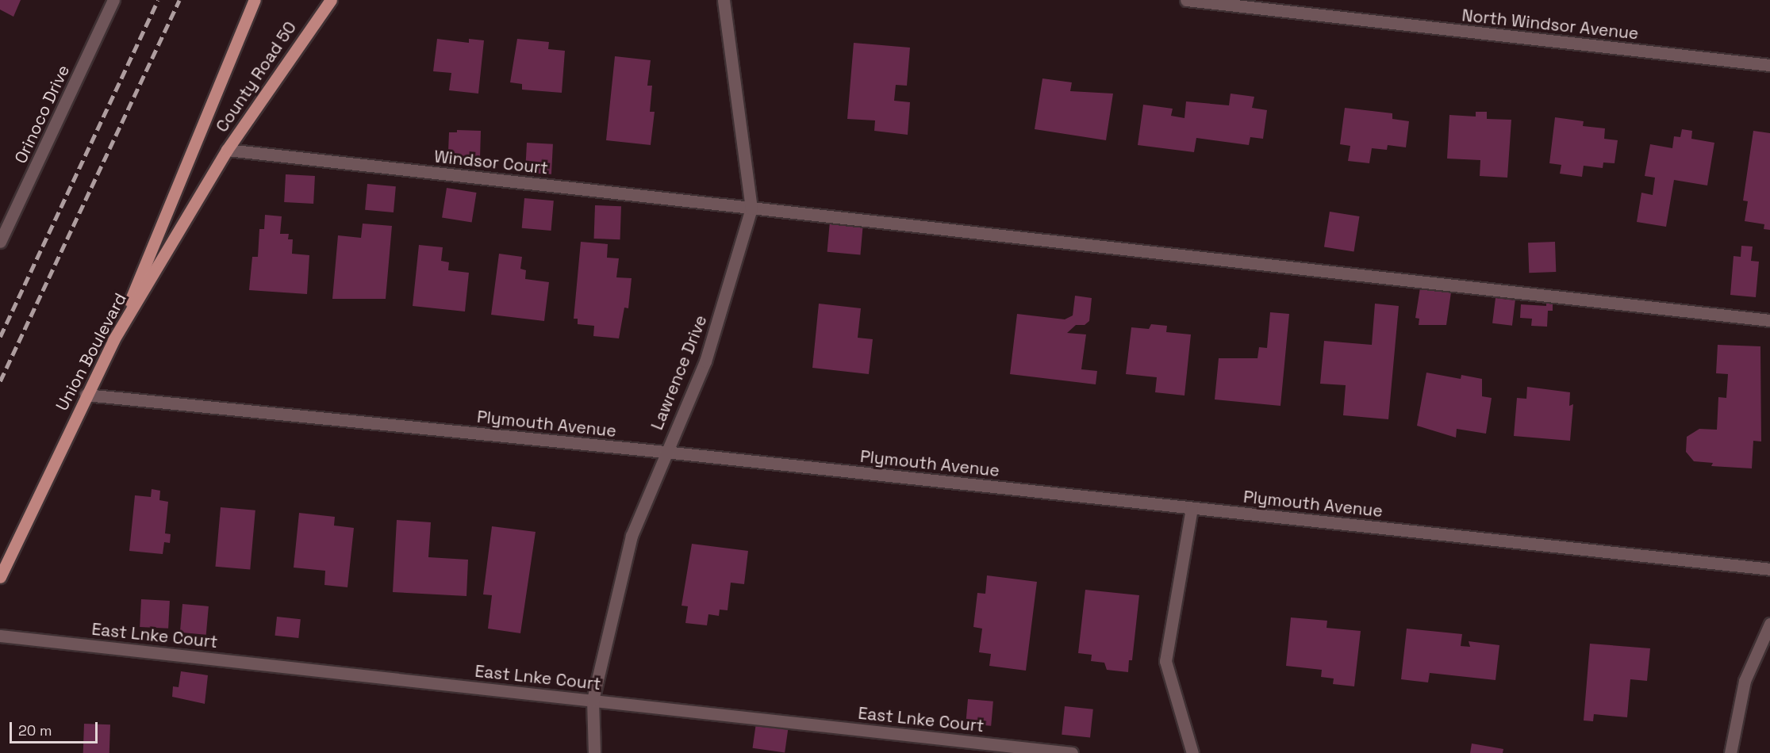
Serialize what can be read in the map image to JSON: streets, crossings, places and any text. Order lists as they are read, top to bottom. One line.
{"streets":{"main road":["County Road 50","Union Boulevard"],"street":["North Windsor Avenue","Orinoco Drive","Windsor Court","Lawrence Drive","Plymouth Avenue","East Lnke Court"]},"crossings":[["County Road 50","Windsor Court"],["County Road 50","Union Boulevard"],["Windsor Court","Union Boulevard"],["Windsor Court","Lawrence Drive"],["Union Boulevard","Plymouth Avenue"],["Lawrence Drive","Plymouth Avenue"],["Lawrence Drive","East Lnke Court"]],"scale_bar":"20 m"}
